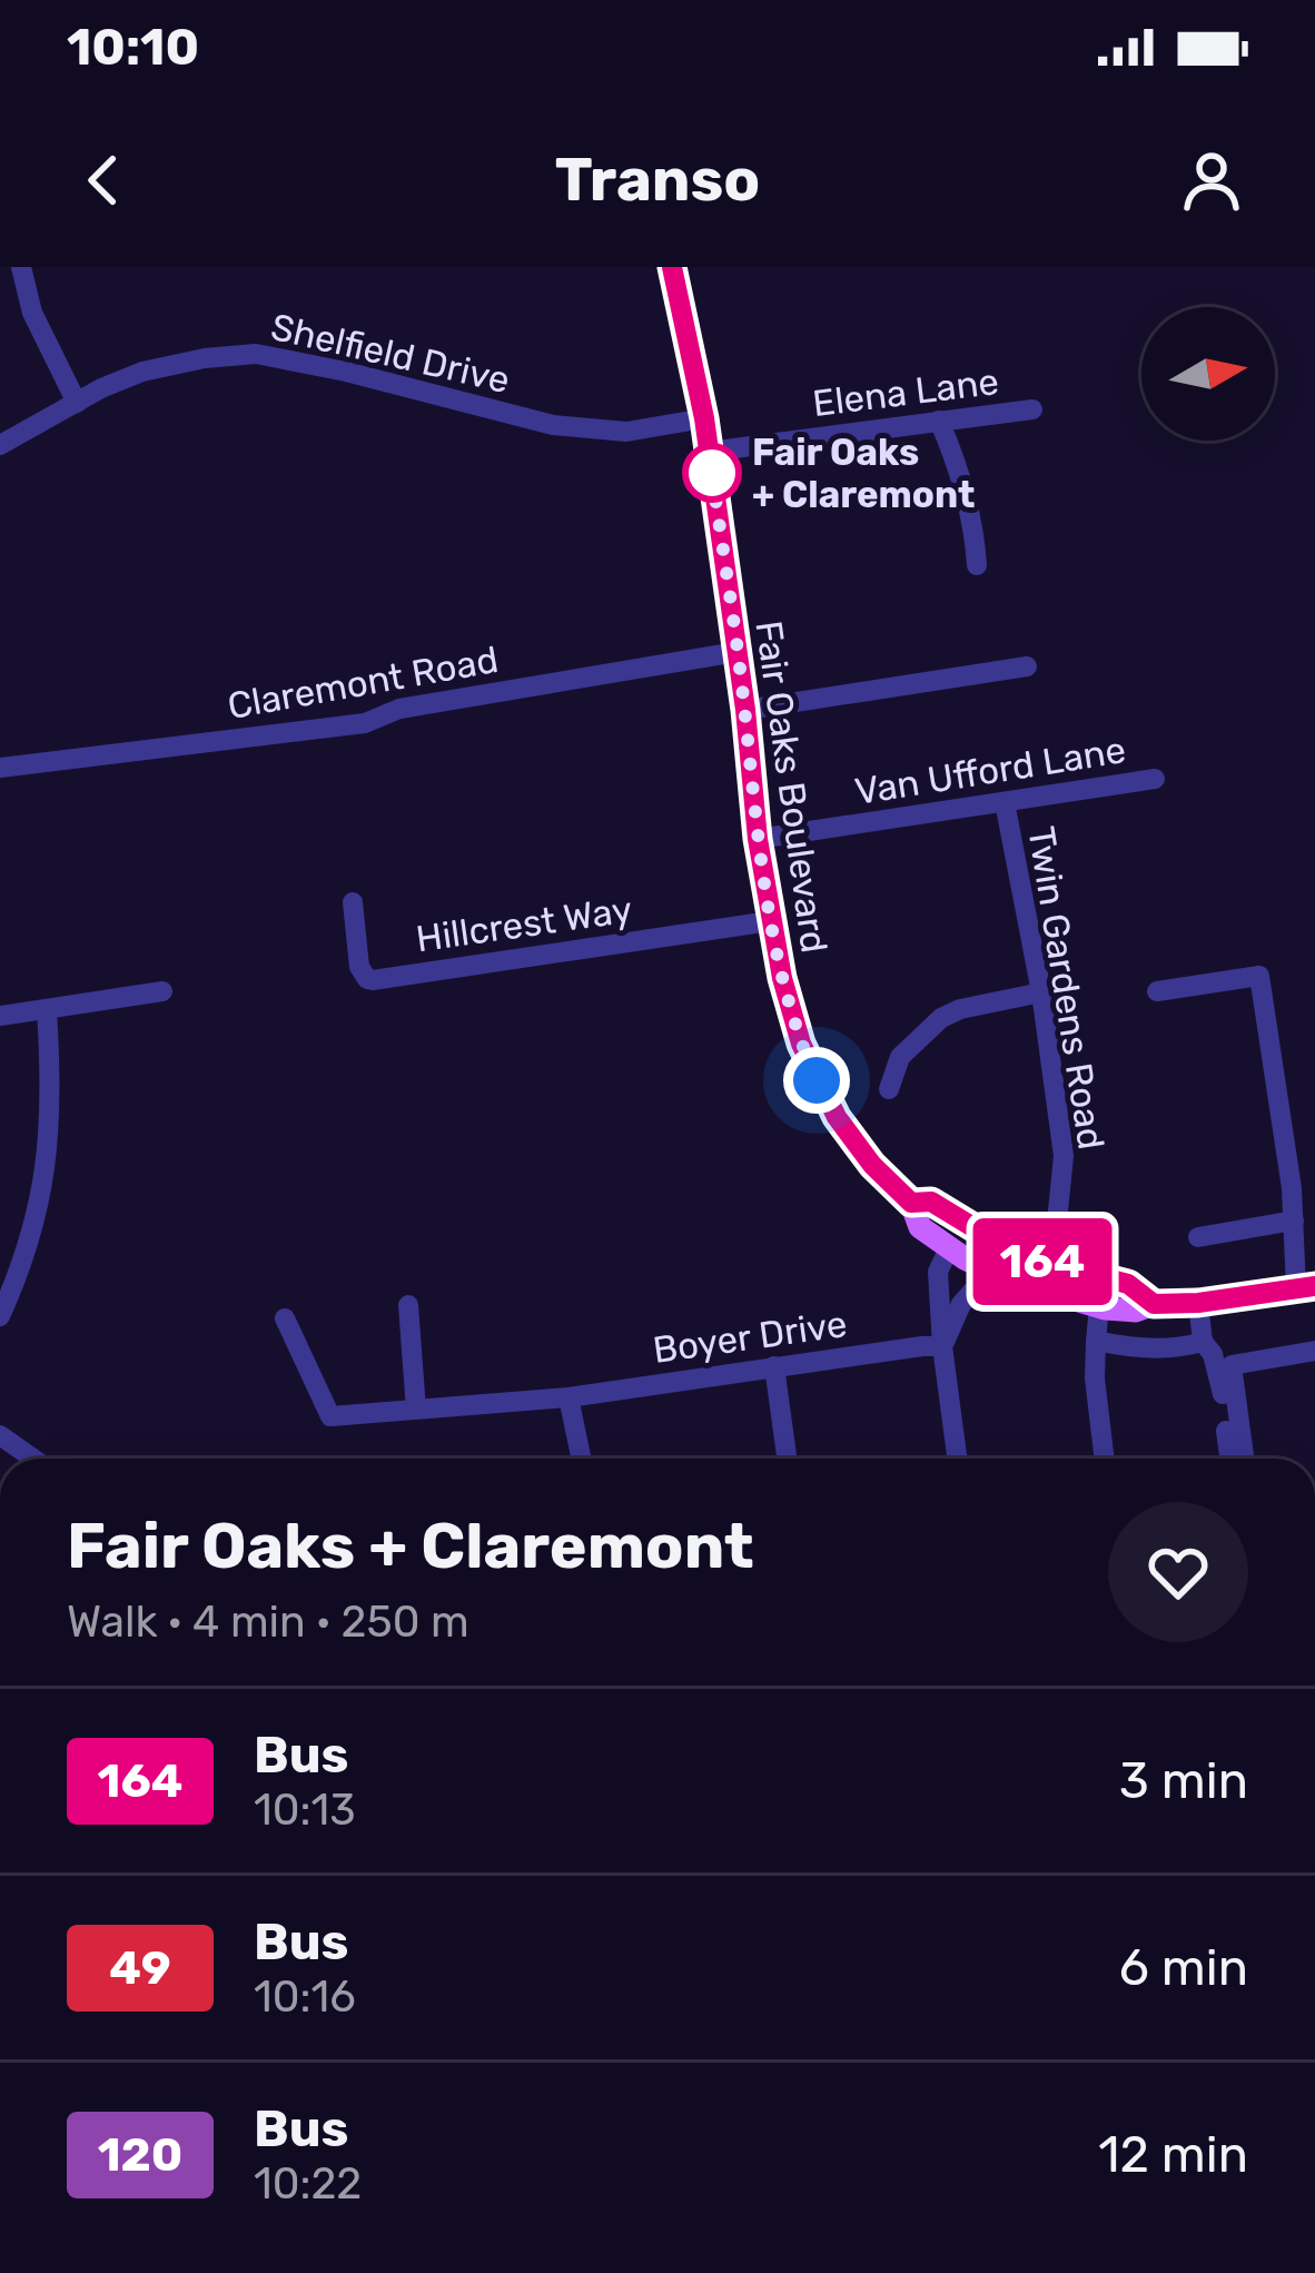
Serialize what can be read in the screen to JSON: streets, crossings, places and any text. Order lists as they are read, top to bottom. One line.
{"streets":{"main road":["Fair Oaks Boulevard"],"street":["Shelfield Drive","Elena Lane","Claremont Road","Van Ufford Lane","Hillcrest Way","Twin Gardens Road","Boyer Drive"]},"crossings":[["Shelfield Drive","Fair Oaks Boulevard"],["Elena Lane","Fair Oaks Boulevard"],["Claremont Road","Fair Oaks Boulevard"],["Van Ufford Lane","Fair Oaks Boulevard"],["Van Ufford Lane","Twin Gardens Road"],["Fair Oaks Boulevard","Hillcrest Way"],["Fair Oaks Boulevard","Twin Gardens Road"]],"places":["Fair Oaks + Claremont"],"lines":["bus line 164"],"north":"right","page":{"status":"10:10","header":"Transo","on_map":"164","heading":["Fair Oaks + Claremont","Walk · 4 min · 250 m"],"list":[{"mark":"164","name":"Bus","note":"10:13","value":"3 min"},{"mark":"49","name":"Bus","note":"10:16","value":"6 min"},{"mark":"120","name":"Bus","note":"10:22","value":"12 min"}]}}
